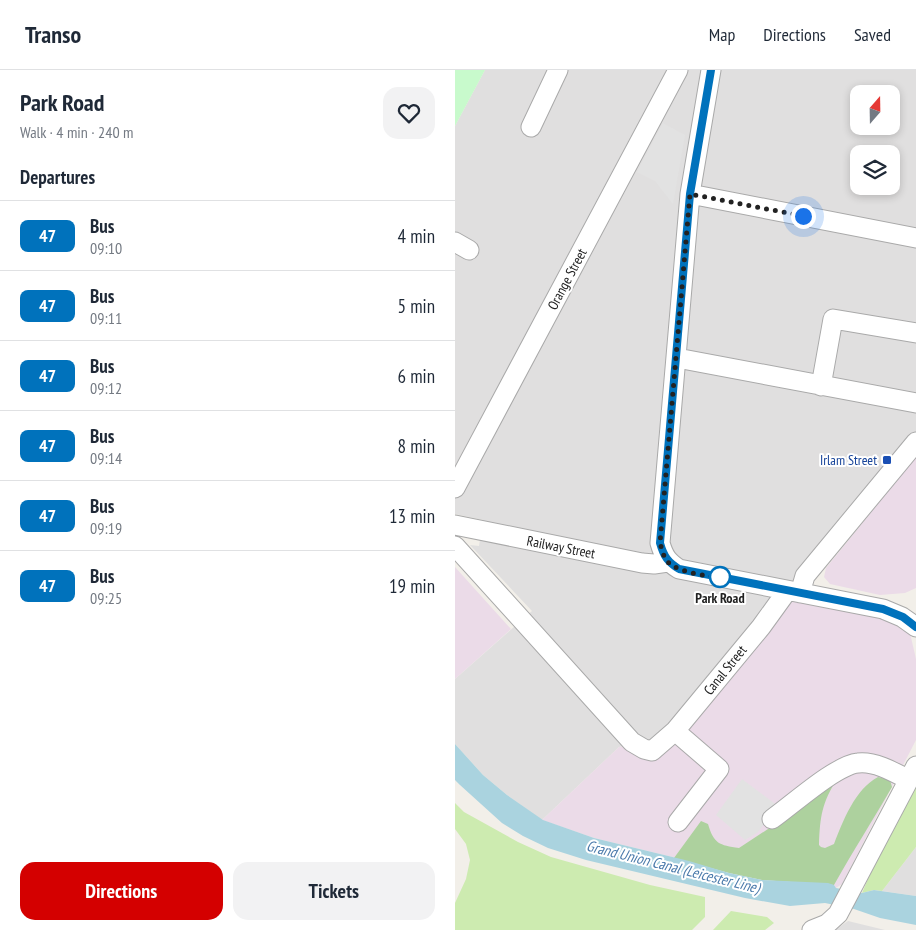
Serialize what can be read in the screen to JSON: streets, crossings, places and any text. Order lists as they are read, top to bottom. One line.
{"streets":{"street":["Orange Street","Railway Street","Canal Street"]},"water":["Grand Union Canal (Leicester Line)"],"places":{"transit":["Irlam Street"],"other":["Park Road"]},"lines":["bus line 47"],"north":"top","page":{"header":"Transo","nav":["Map","Directions","Saved"],"heading":[["Park Road","Walk · 4 min · 240 m"],"Departures"],"list":[{"mark":"47","name":"Bus","note":"09:10","value":"4 min"},{"mark":"47","name":"Bus","note":"09:11","value":"5 min"},{"mark":"47","name":"Bus","note":"09:12","value":"6 min"},{"mark":"47","name":"Bus","note":"09:14","value":"8 min"},{"mark":"47","name":"Bus","note":"09:19","value":"13 min"},{"mark":"47","name":"Bus","note":"09:25","value":"19 min"}],"buttons":["Directions","Tickets"]}}
